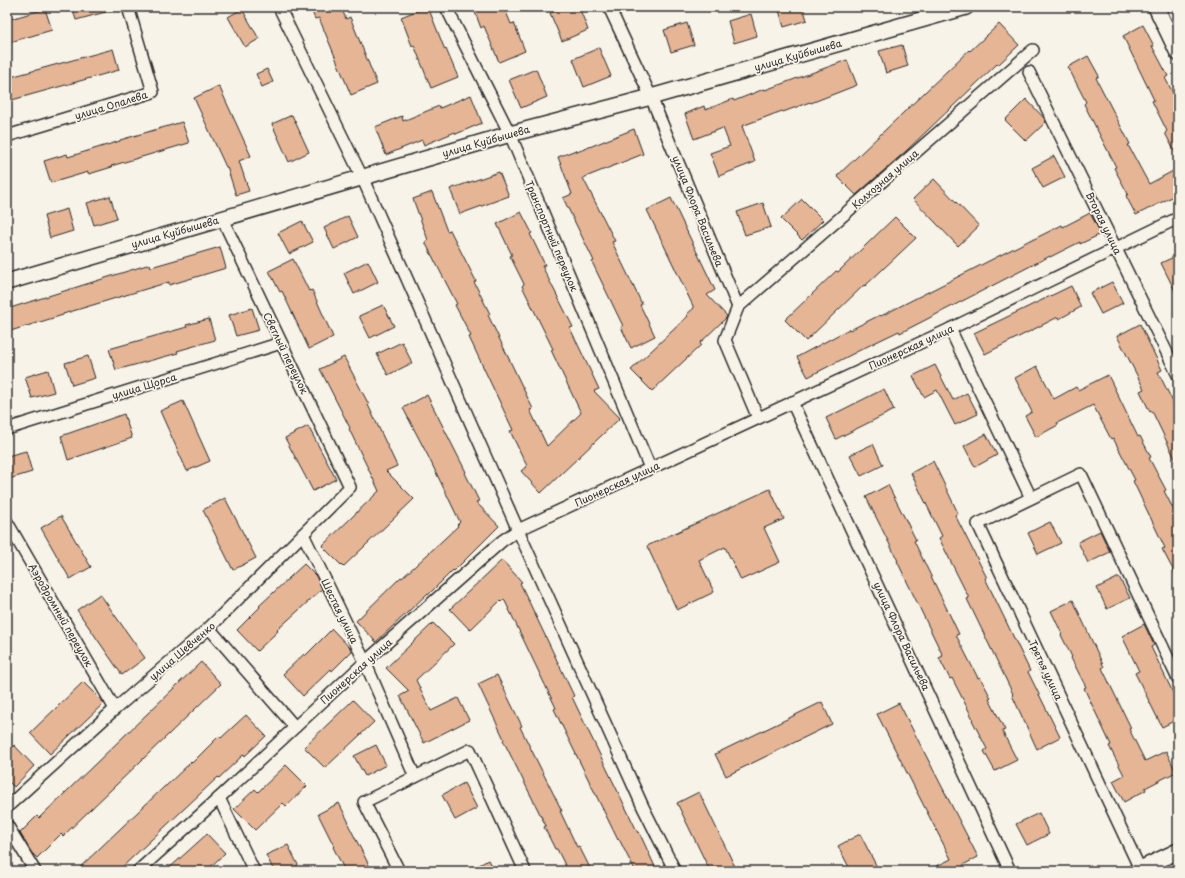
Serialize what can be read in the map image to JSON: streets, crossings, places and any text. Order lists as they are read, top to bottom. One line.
{"streets":{"street":["улица Куйбышева","улица Опалева","Колхозная улица","улица Флора Васильева","Вторая улица","Транспортный переулок","Пионерская улица","Светлый переулок","улица Щорса","Шестая улица","Аэродромный переулок","улица Шевченко","Третья улица"]},"crossings":[["улица Куйбышева","улица Флора Васильева"],["улица Куйбышева","Транспортный переулок"],["улица Куйбышева","Светлый переулок"],["Колхозная улица","улица Флора Васильева"],["улица Флора Васильева","Пионерская улица"],["Вторая улица","Пионерская улица"],["Транспортный переулок","Пионерская улица"],["Пионерская улица","Шестая улица"],["Светлый переулок","улица Щорса"],["Светлый переулок","улица Шевченко"],["Шестая улица","улица Шевченко"],["Аэродромный переулок","улица Шевченко"]]}
